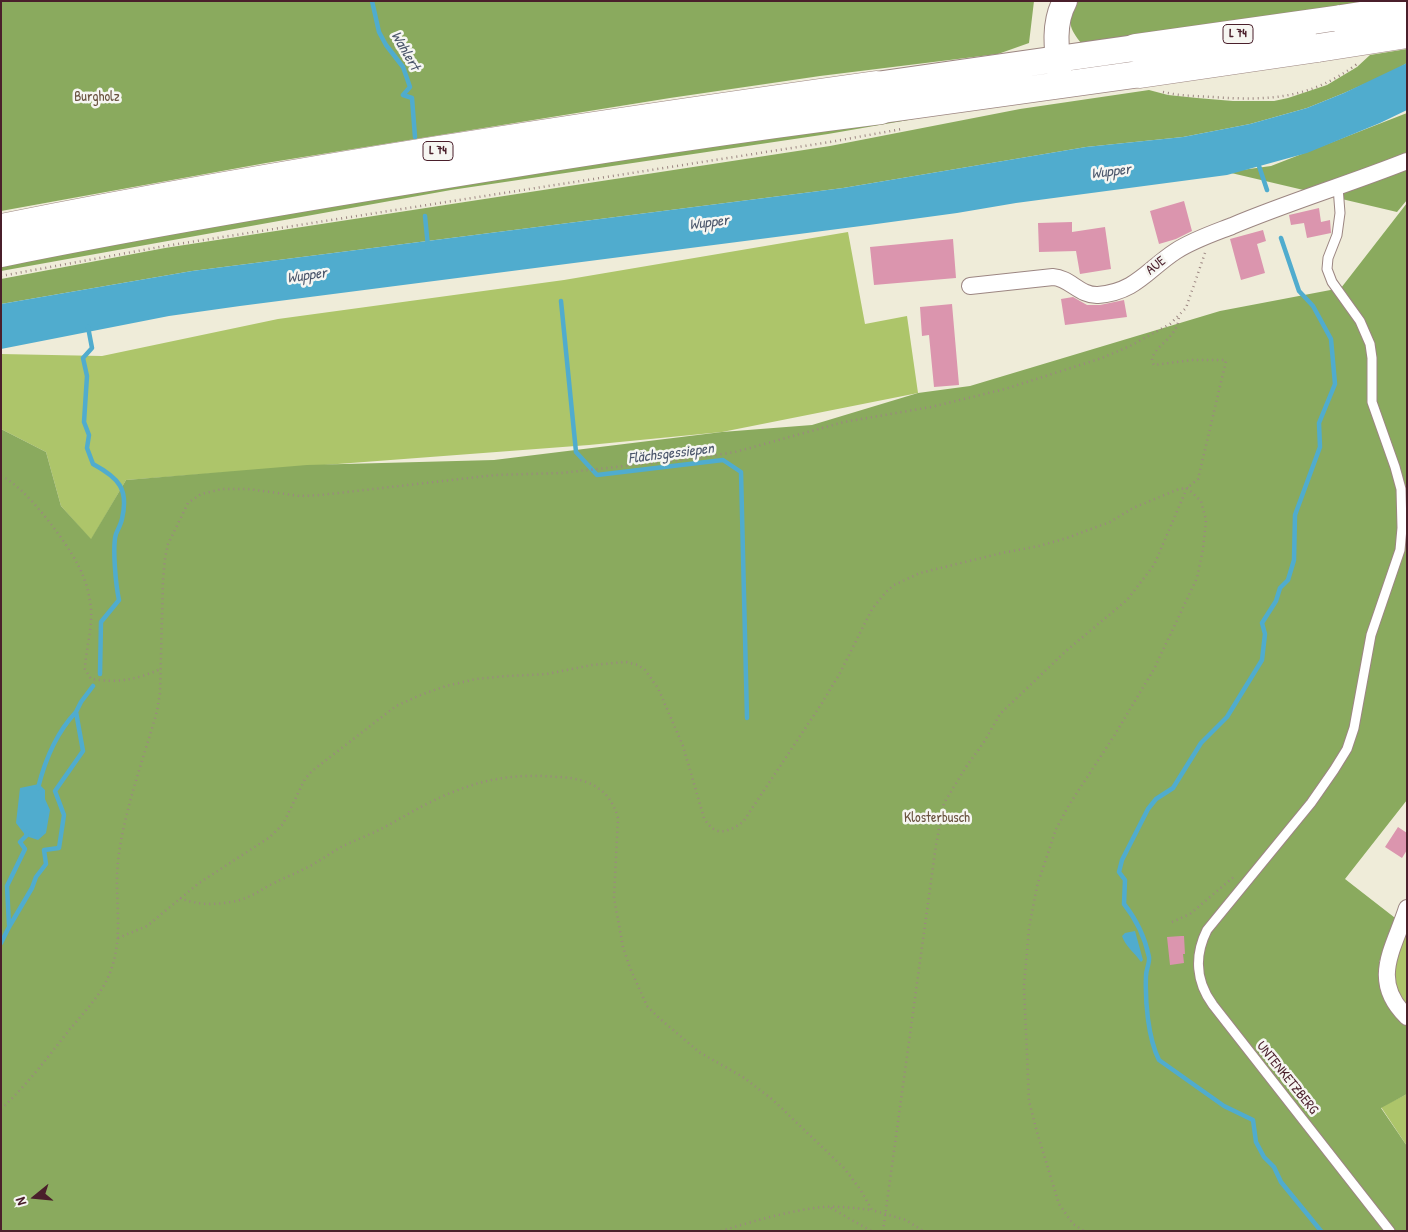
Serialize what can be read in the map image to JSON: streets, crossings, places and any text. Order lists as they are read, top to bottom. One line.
{"streets":{"highway":["L 74"],"street":["AUE"],"lane":["UNTENKETZBERG"]},"water":["Wahlert","Wupper","Flächsgessiepen"],"parks":["Burgholz","Klosterbusch"],"north":"left"}
